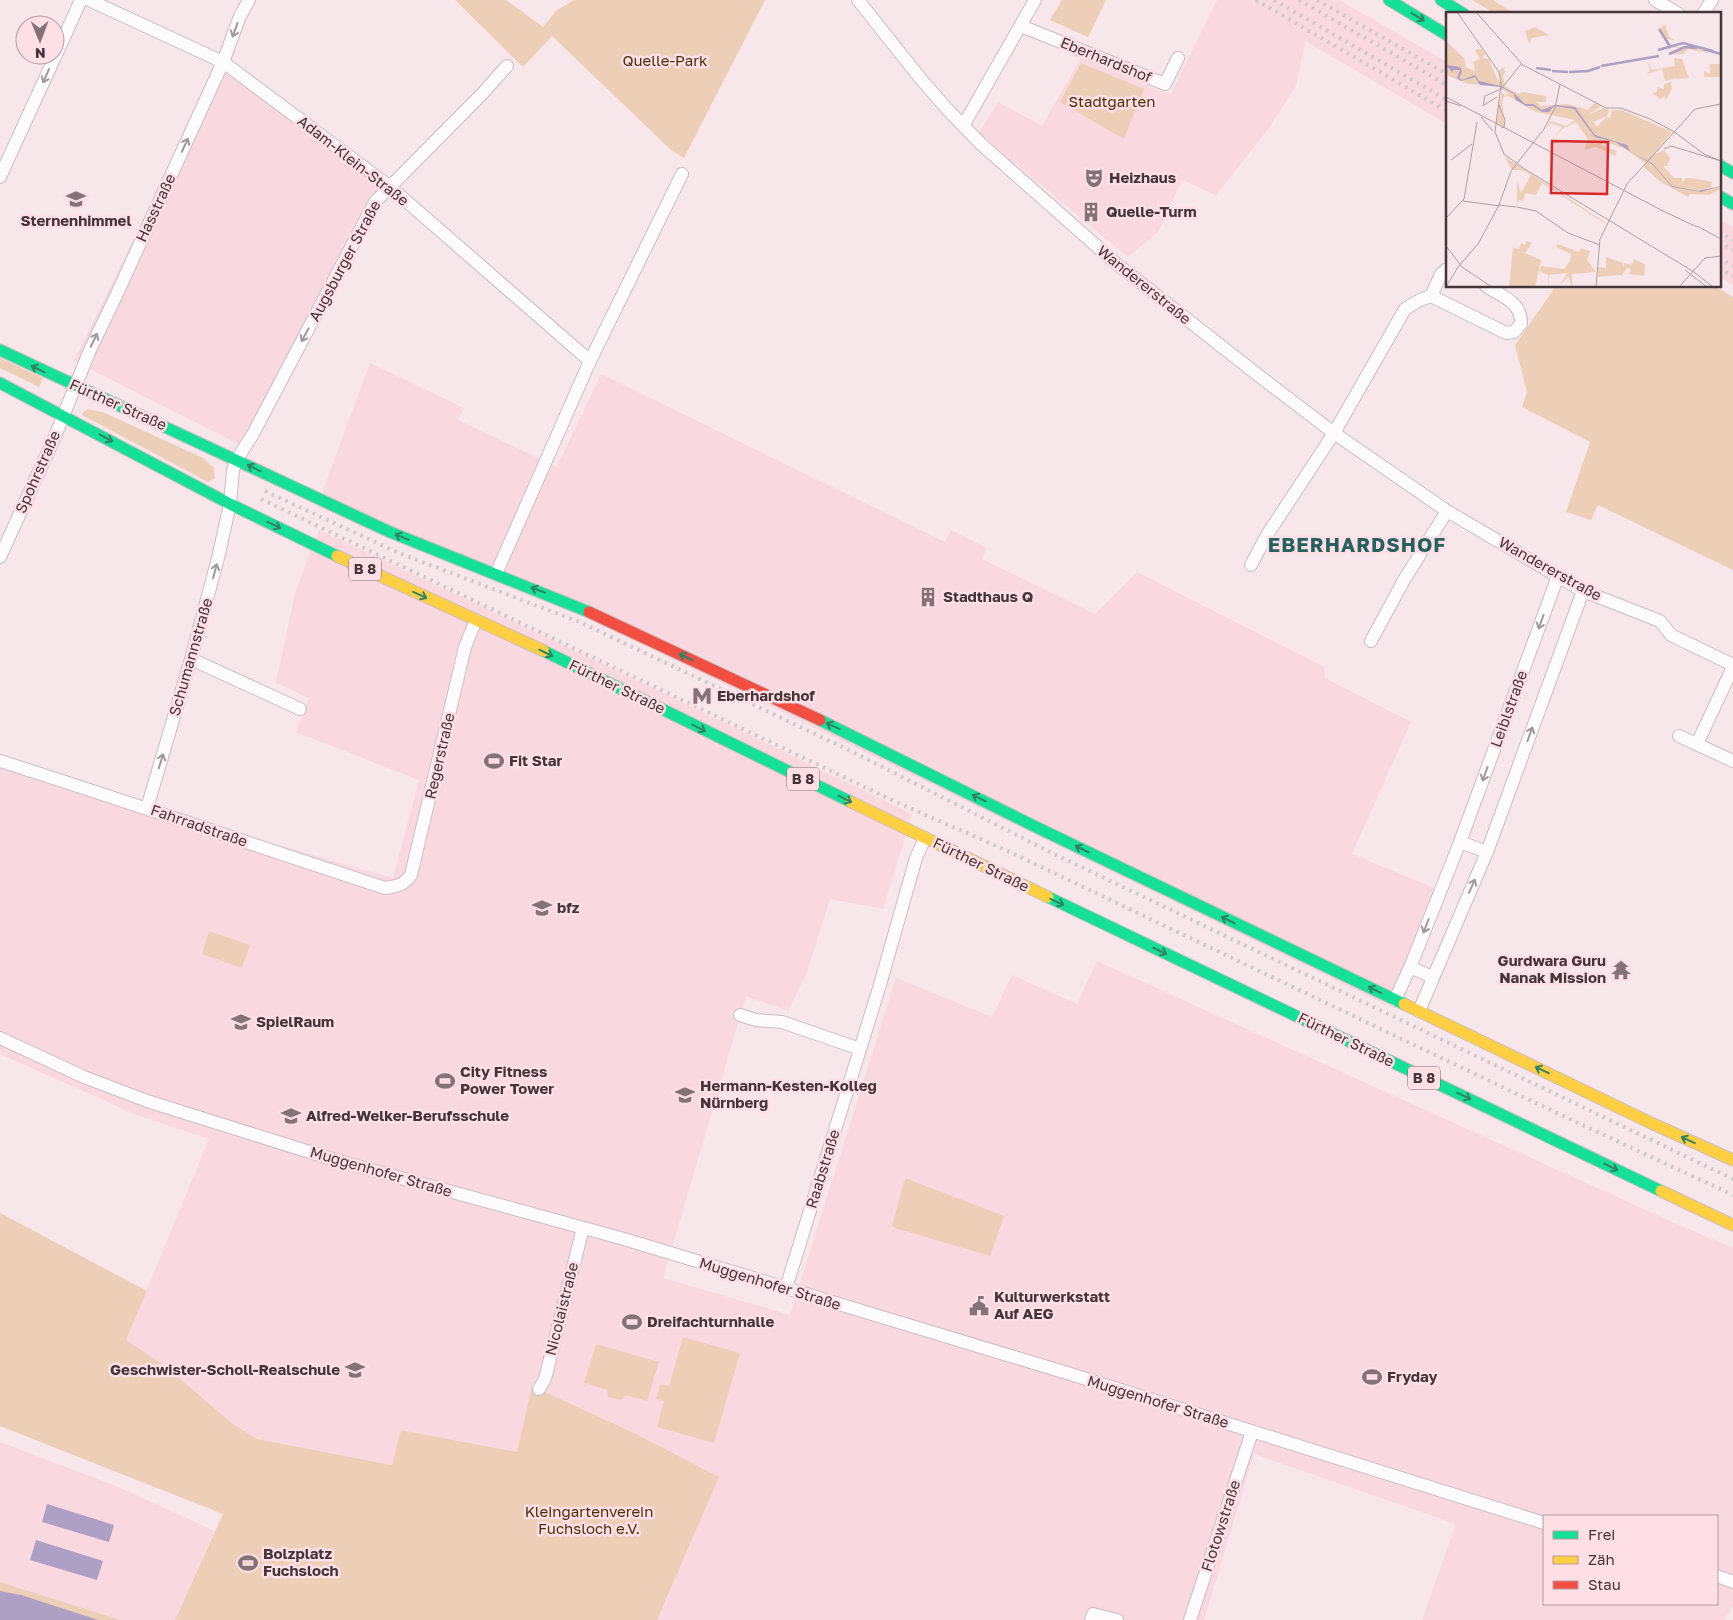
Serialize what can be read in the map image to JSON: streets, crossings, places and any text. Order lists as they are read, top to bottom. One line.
{"streets":{"main road":["Fürther Straße","B 8"],"street":["Eberhardshof","Adam-Klein-Straße","Hasstraße","Augsburger Straße","Wandererstraße","Spohrstraße","Schumannstraße","Leiblstraße","Regerstraße","Fahrradstraße","Raabstraße","Muggenhofer Straße","Nicolaistraße","Flotowstraße"]},"crossings":[["Adam-Klein-Straße","Hasstraße"],["Adam-Klein-Straße","Augsburger Straße"],["Hasstraße","Fürther Straße"],["Hasstraße","Spohrstraße"],["Augsburger Straße","Fürther Straße"],["Wandererstraße","Leiblstraße"],["Fürther Straße","Spohrstraße"],["Fürther Straße","Schumannstraße"],["Fürther Straße","Leiblstraße"],["Fürther Straße","Regerstraße"],["Fürther Straße","Raabstraße"],["Schumannstraße","Fahrradstraße"],["Regerstraße","Fahrradstraße"],["Raabstraße","Muggenhofer Straße"],["Muggenhofer Straße","Nicolaistraße"],["Muggenhofer Straße","Flotowstraße"]],"one_way":["Augsburger Straße","Schumannstraße"],"districts":["EBERHARDSHOF"],"parks":["Quelle-Park","Stadtgarten","Kleingartenverein Fuchsloch e.V."],"places":{"theatre":["Heizhaus"],"school or university":["Sternenhimmel","bfz","SpielRaum","Hermann-Kesten-Kolleg Nürnberg","Alfred-Welker-Berufsschule","Geschwister-Scholl-Realschule"],"building":["Quelle-Turm","Stadthaus Q"],"metro station":["Eberhardshof"],"sports":["Fit Star","City Fitness Power Tower","Dreifachturnhalle","Fryday","Bolzplatz Fuchsloch"],"temple":["Gurdwara Guru Nanak Mission"],"public building":["Kulturwerkstatt Auf AEG"]},"legend":["Frei","Zäh","Stau"],"north":"bottom"}
